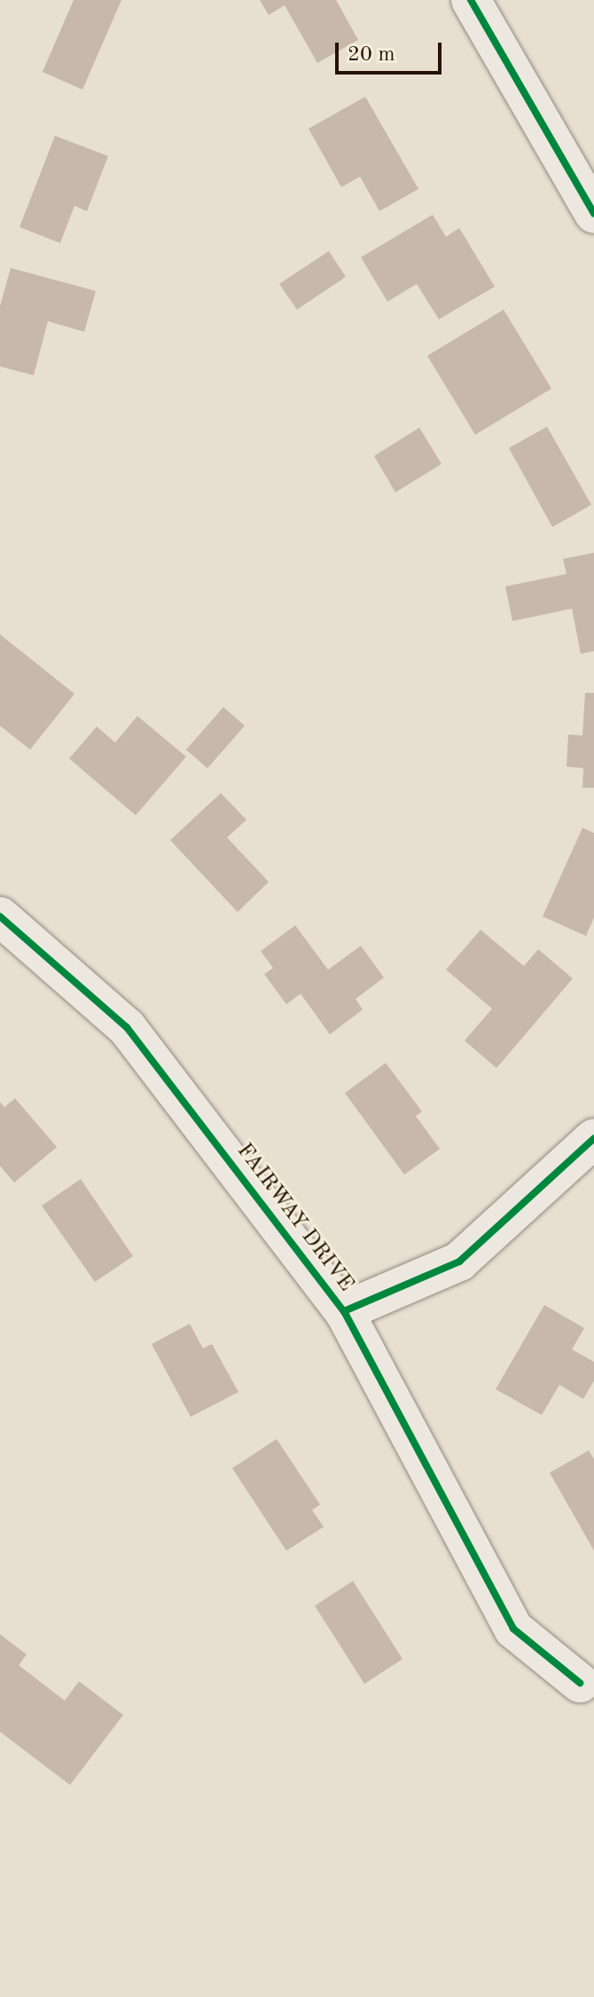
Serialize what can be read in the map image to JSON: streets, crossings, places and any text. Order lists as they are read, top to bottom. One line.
{"streets":{"street":["FAIRWAY DRIVE"]},"scale_bar":"20 m"}
